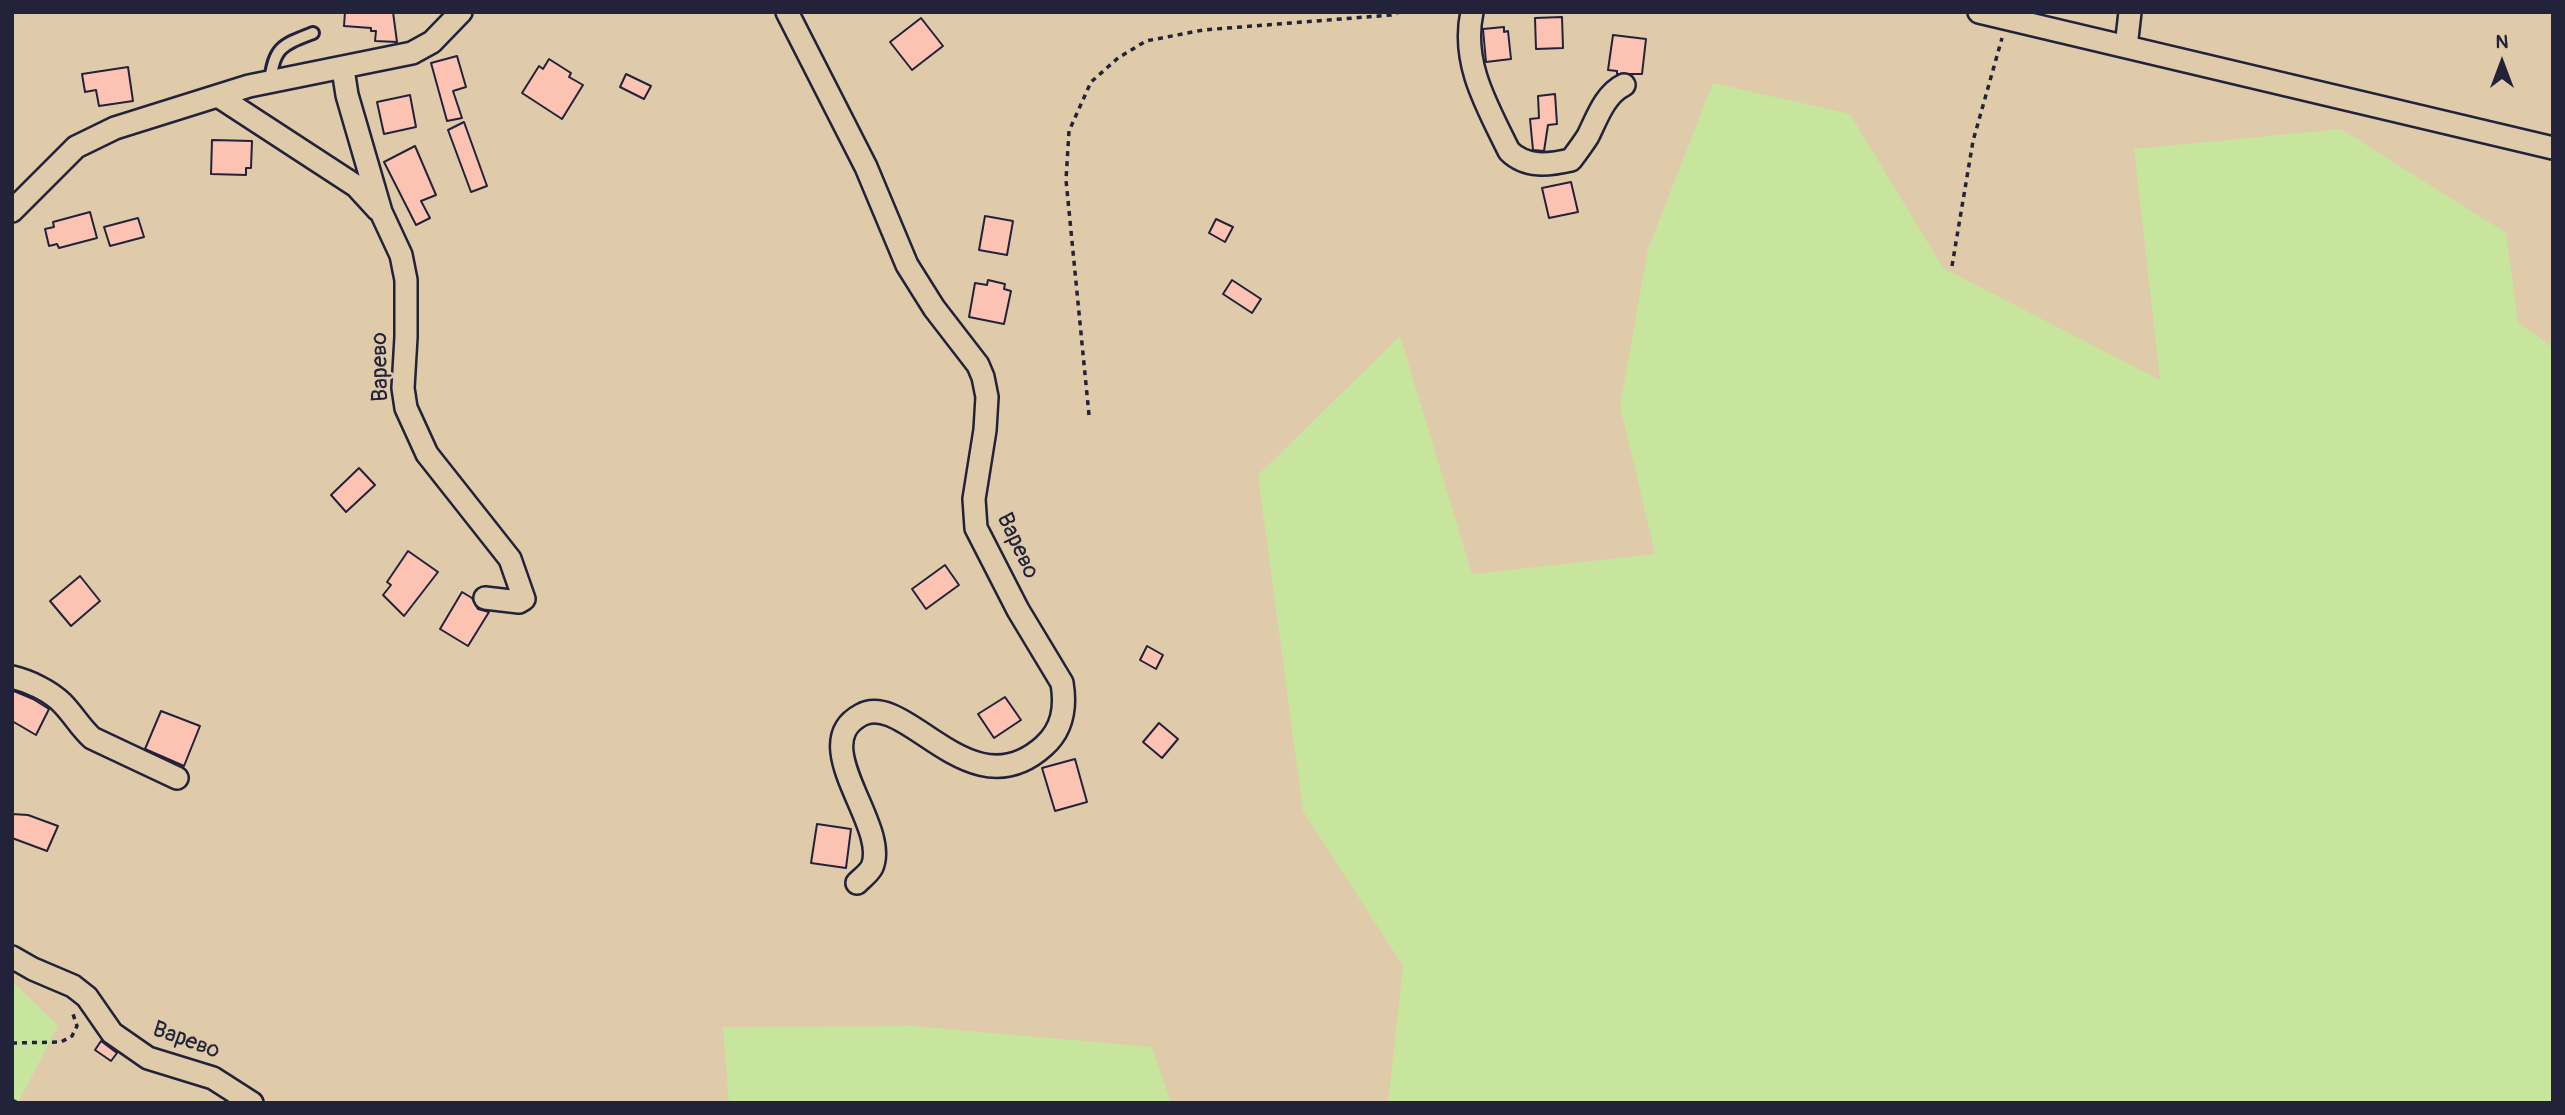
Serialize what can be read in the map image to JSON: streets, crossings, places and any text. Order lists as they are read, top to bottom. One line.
{"streets":{"street":["Варево"]},"north":"top"}
